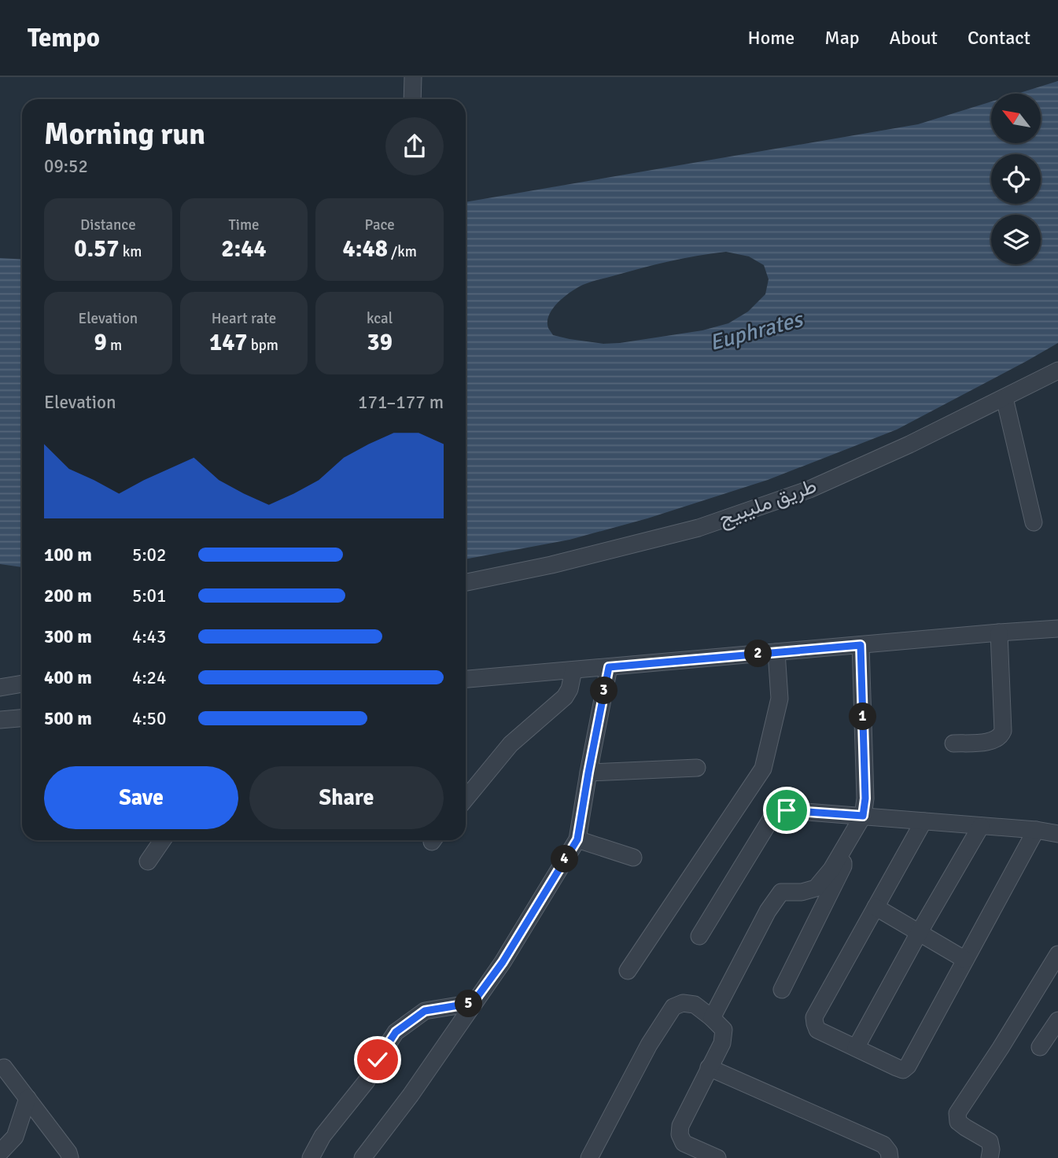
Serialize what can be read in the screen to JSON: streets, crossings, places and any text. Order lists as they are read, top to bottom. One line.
{"streets":{"street":["طريق مليبيج"]},"water":["Euphrates"],"north":"top left","page":{"header":"Tempo","nav":["Home","Map","About","Contact"],"heading":["Morning run","09:52"],"stats":[["Distance","0.57 km"],["Time","2:44"],["Pace","4:48 /km"],["Elevation","9 m"],["Heart rate","147 bpm"],["kcal","39"]],"chart":["Elevation","171–177 m"],"list":[{"name":"100 m","note":"5:02"},{"name":"200 m","note":"5:01"},{"name":"300 m","note":"4:43"},{"name":"400 m","note":"4:24"},{"name":"500 m","note":"4:50"}],"pins":["2","3","1","4","5"],"buttons":["Save","Share"]}}
